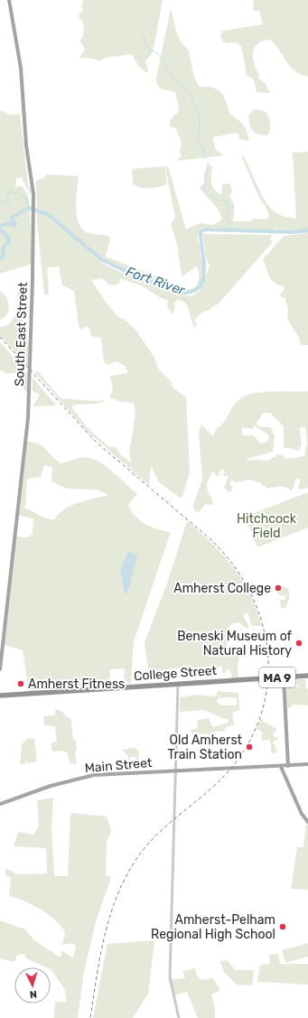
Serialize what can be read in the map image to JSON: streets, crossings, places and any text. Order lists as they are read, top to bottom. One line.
{"streets":{"highway":["College Street","MA 9"],"main road":["South East Street","Main Street"]},"water":["Fort River"],"parks":["Hitchcock Field"],"places":["Amherst College","Beneski Museum of Natural History","Amherst Fitness","Old Amherst Train Station","Amherst-Pelham Regional High School"],"north":"bottom"}
